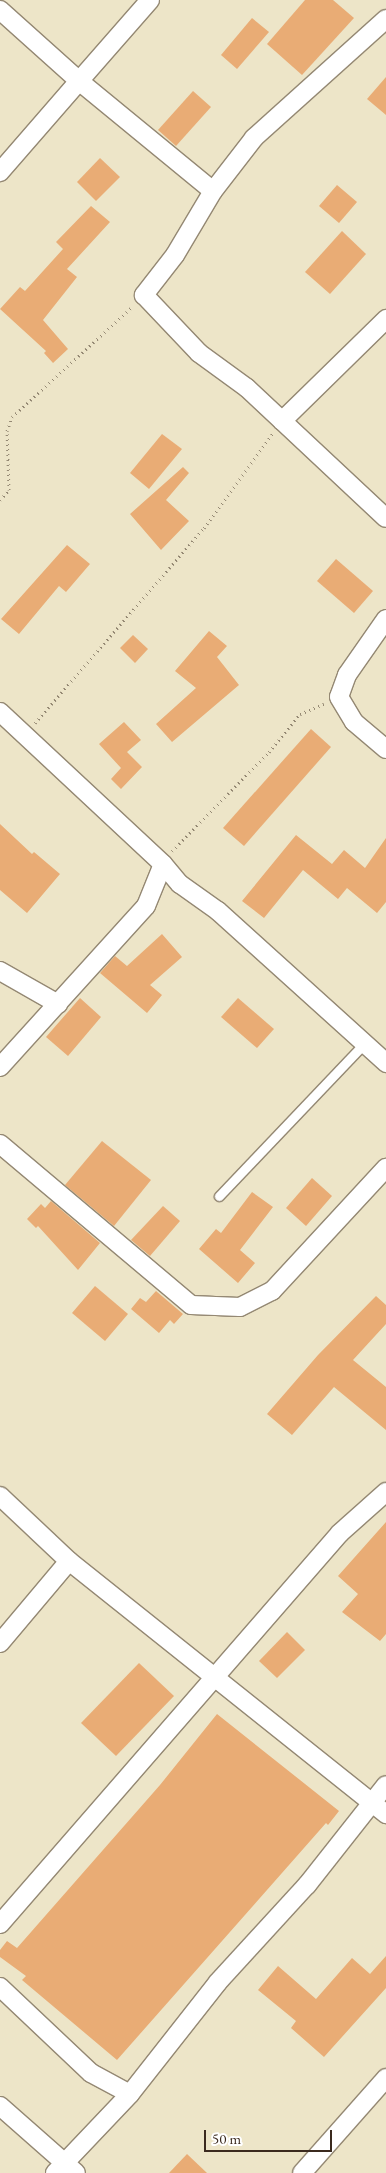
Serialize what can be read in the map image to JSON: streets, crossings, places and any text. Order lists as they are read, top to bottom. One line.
{"scale_bar":"50 m"}
